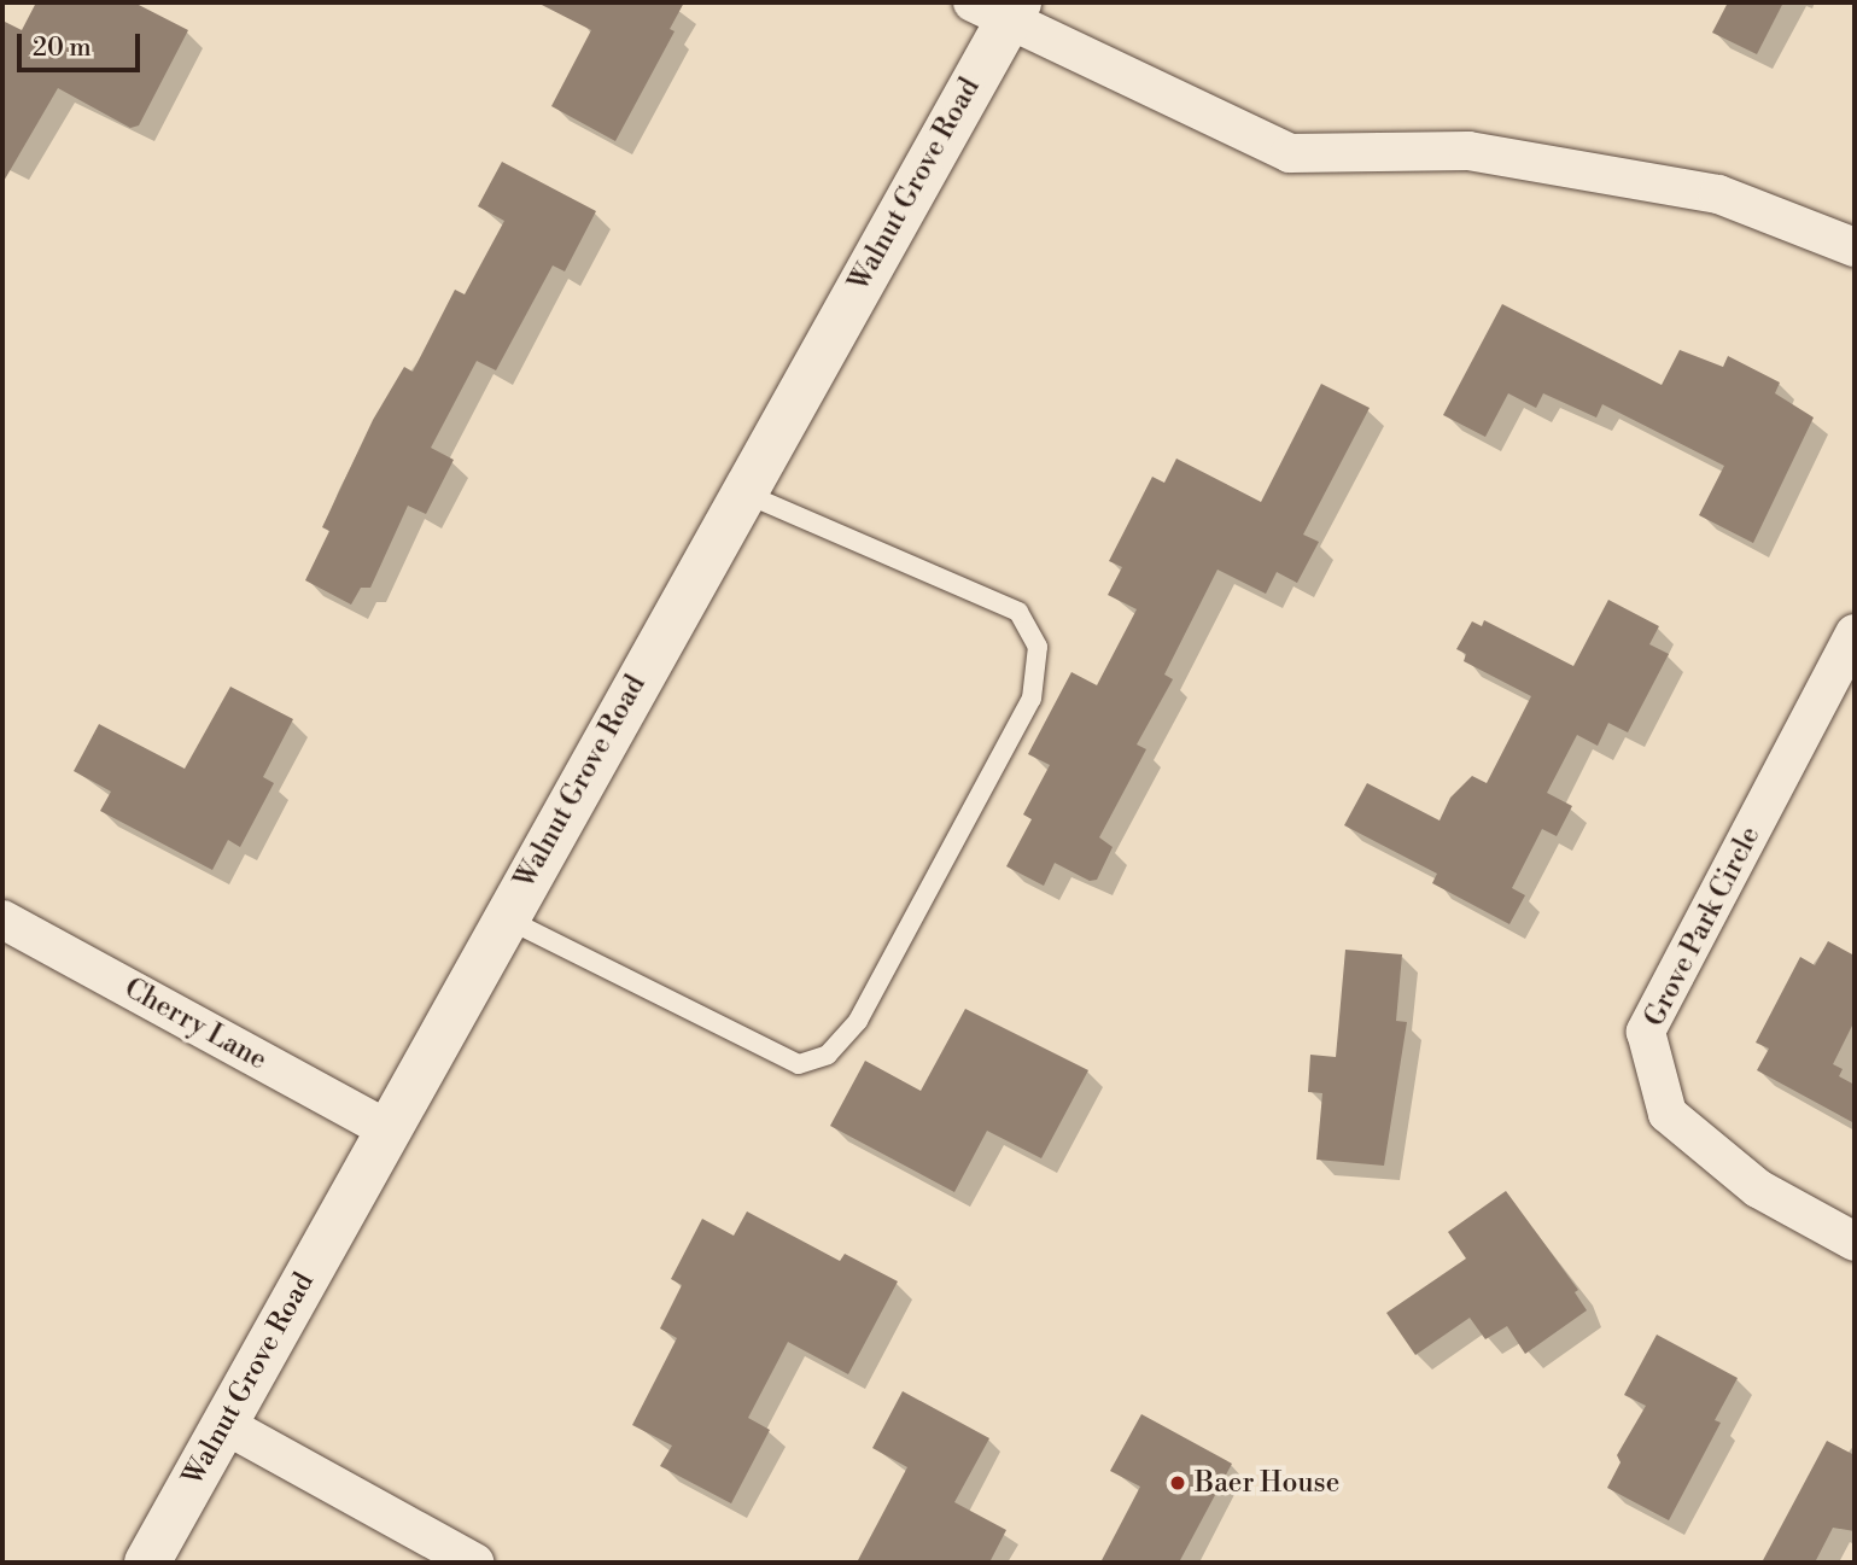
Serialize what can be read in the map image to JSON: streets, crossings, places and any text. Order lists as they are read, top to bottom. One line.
{"streets":{"main road":["Walnut Grove Road"],"street":["Grove Park Circle","Cherry Lane"]},"crossings":[["Walnut Grove Road","Cherry Lane"]],"places":["Baer House"],"scale_bar":"20 m"}
